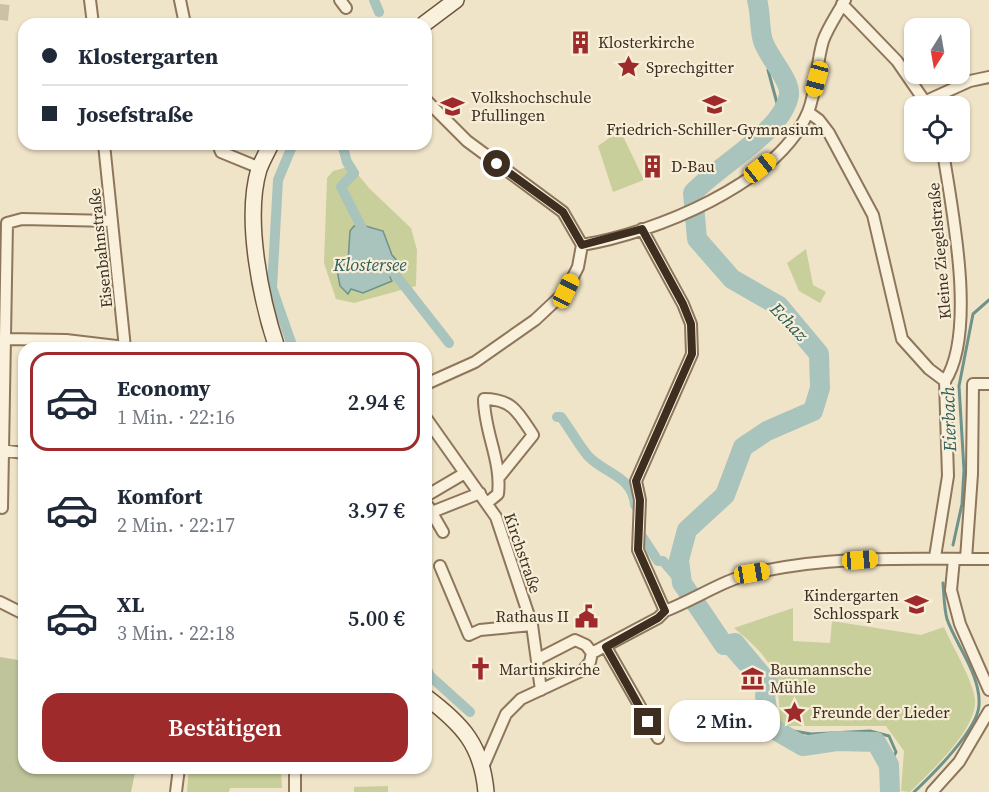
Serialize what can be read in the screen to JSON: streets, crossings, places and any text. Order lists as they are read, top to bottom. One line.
{"streets":{"street":["Eisenbahnstraße","Kleine Ziegelstraße","Kirchstraße"]},"water":["Klostersee","Echaz","Eierbach"],"places":{"building":["Klosterkirche","D-Bau"],"place":["Sprechgitter","Freunde der Lieder"],"school or university":["Friedrich-Schiller-Gymnasium","Volkshochschule Pfullingen","Kindergarten Schlosspark"],"public building":["Rathaus II"],"church":["Martinskirche"],"museum":["Baumannsche Mühle"]},"north":"bottom","page":{"banner":["Klostergarten","Josefstraße"],"list":[{"name":"Economy","note":"1 Min. · 22:16","value":"2.94 €"},{"name":"Komfort","note":"2 Min. · 22:17","value":"3.97 €"},{"name":"XL","note":"3 Min. · 22:18","value":"5.00 €"}],"buttons":"Bestätigen","bubble":"2 Min."}}
